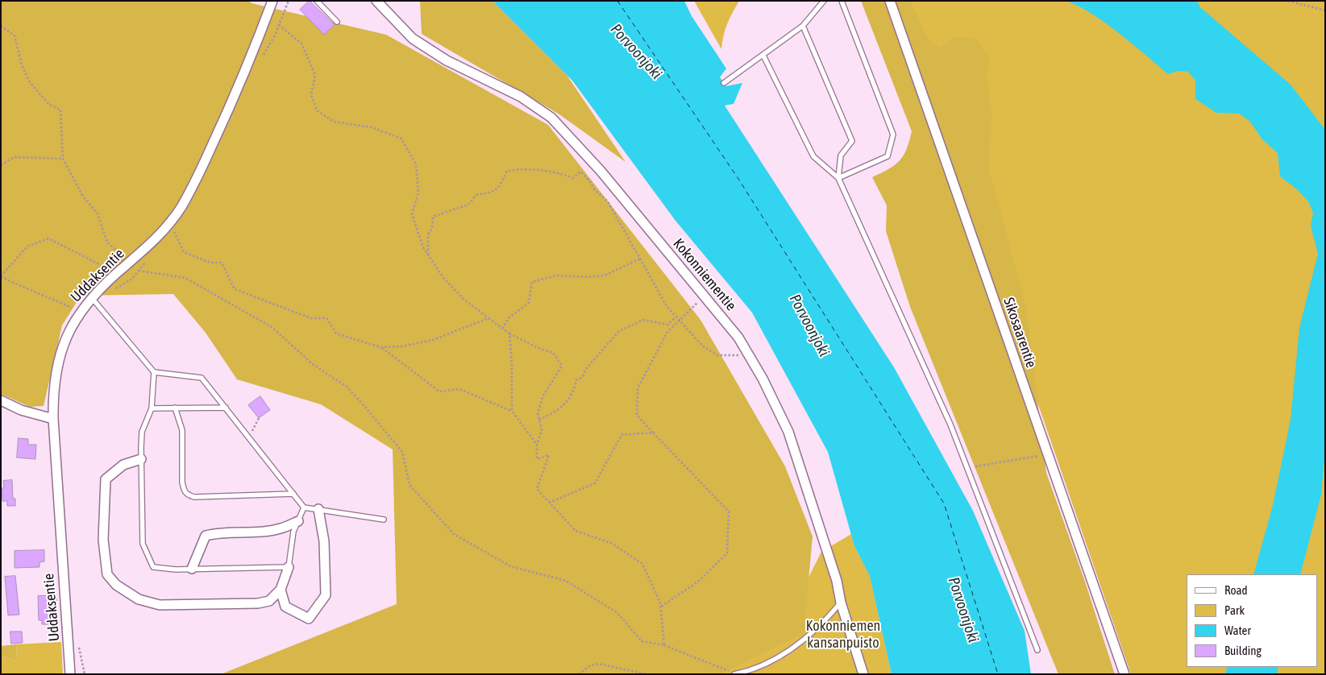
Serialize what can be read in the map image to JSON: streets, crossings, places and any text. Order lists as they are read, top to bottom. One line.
{"streets":{"street":["Kokonniementie","Uddaksentie","Sikosaarentie"]},"water":["Porvoonjoki"],"parks":["Kokonniemen kansanpuisto"],"legend":["Road","Park","Water","Building"]}
